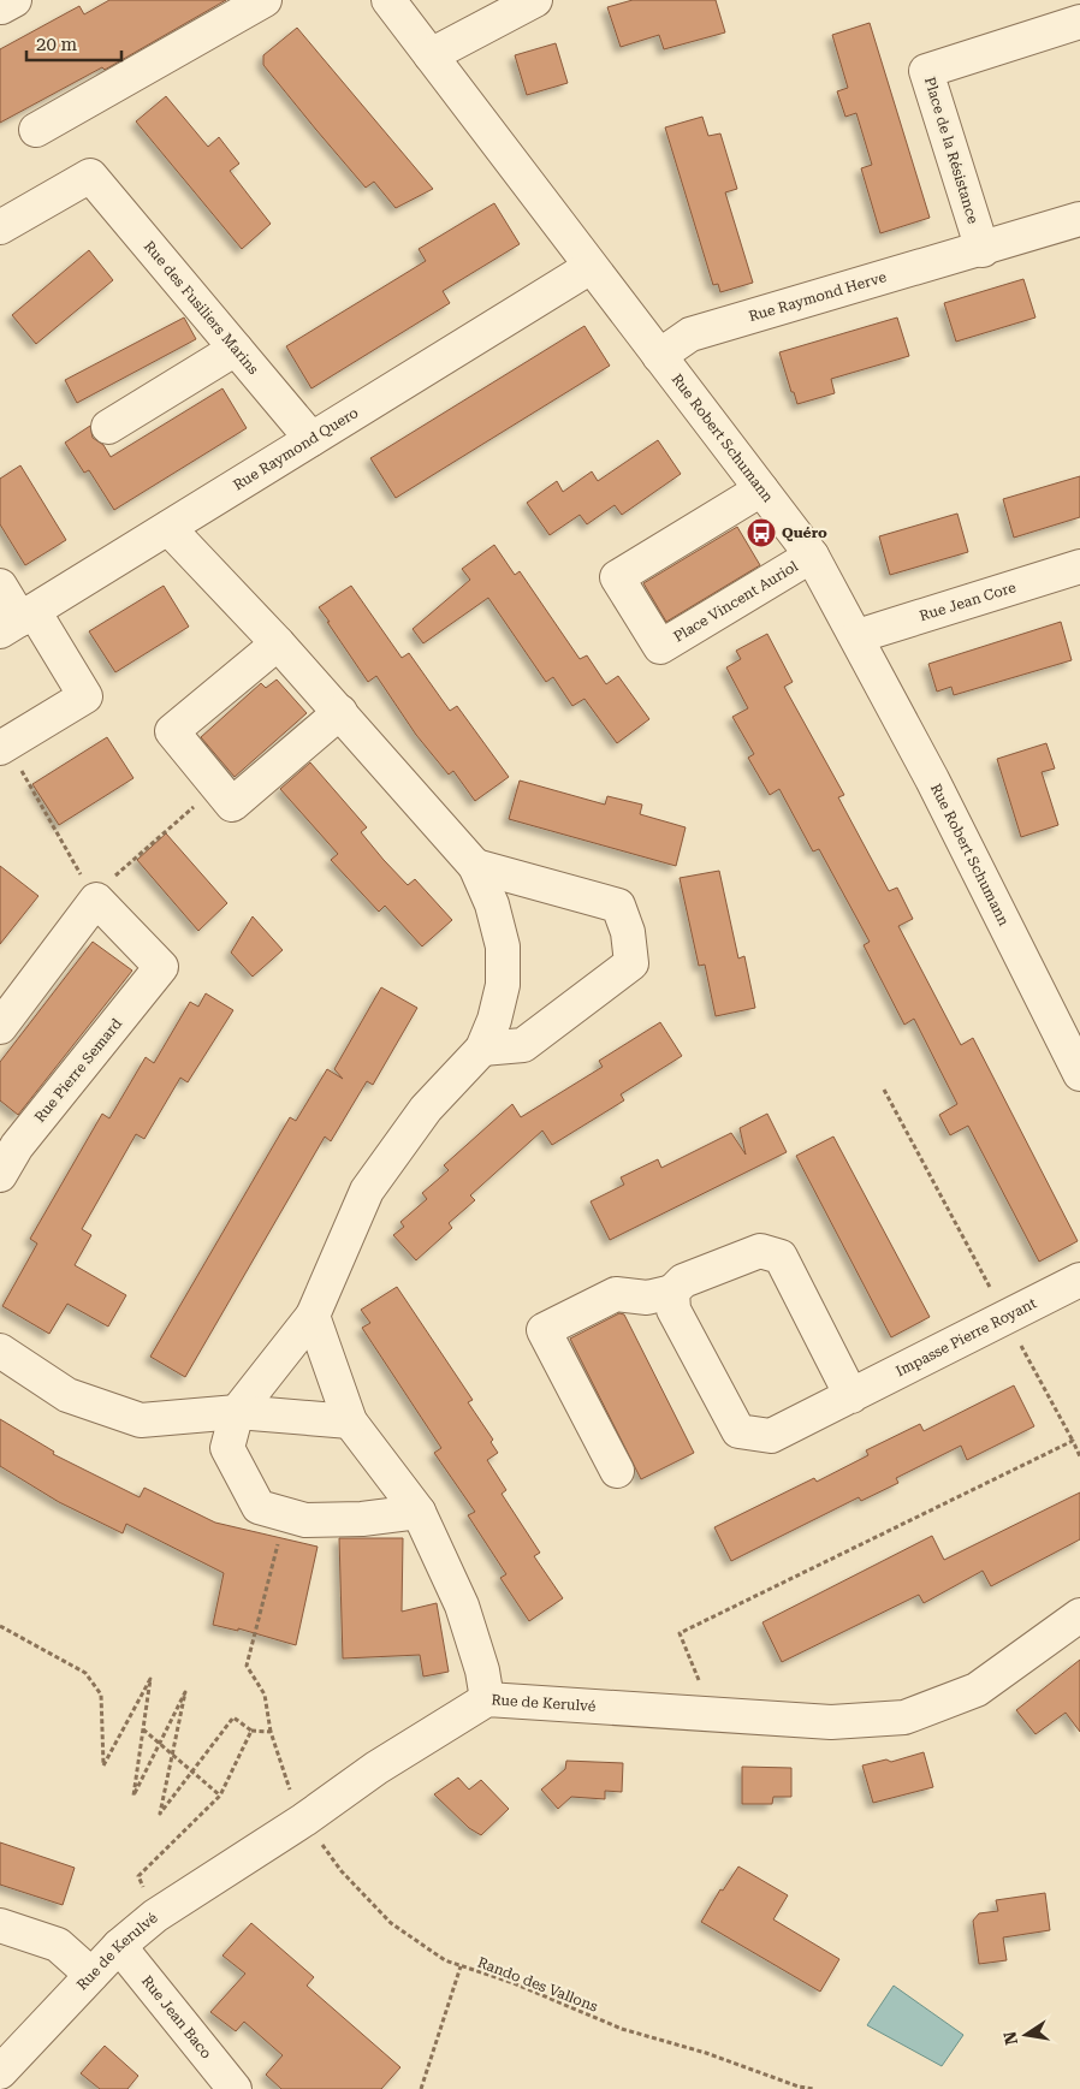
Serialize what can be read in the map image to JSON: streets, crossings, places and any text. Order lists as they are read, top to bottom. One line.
{"streets":{"street":["Place de la Résistance","Rue Raymond Herve","Rue des Fusiliers Marins","Rue Robert Schumann","Rue Raymond Quero","Place Vincent Auriol","Rue Jean Core","Rue Pierre Semard","Impasse Pierre Royant","Rue de Kerulvé","Rue Jean Baco"],"path":["Rando des Vallons"]},"crossings":[["Place de la Résistance","Rue Raymond Herve"],["Rue Raymond Herve","Rue Robert Schumann"],["Rue des Fusiliers Marins","Rue Raymond Quero"],["Rue Robert Schumann","Rue Raymond Quero"],["Rue Robert Schumann","Place Vincent Auriol"],["Rue Robert Schumann","Rue Jean Core"],["Rue de Kerulvé","Rando des Vallons"],["Rue de Kerulvé","Rue Jean Baco"]],"places":{"bus stop":["Quéro"]},"scale_bar":"20 m","north":"left"}
